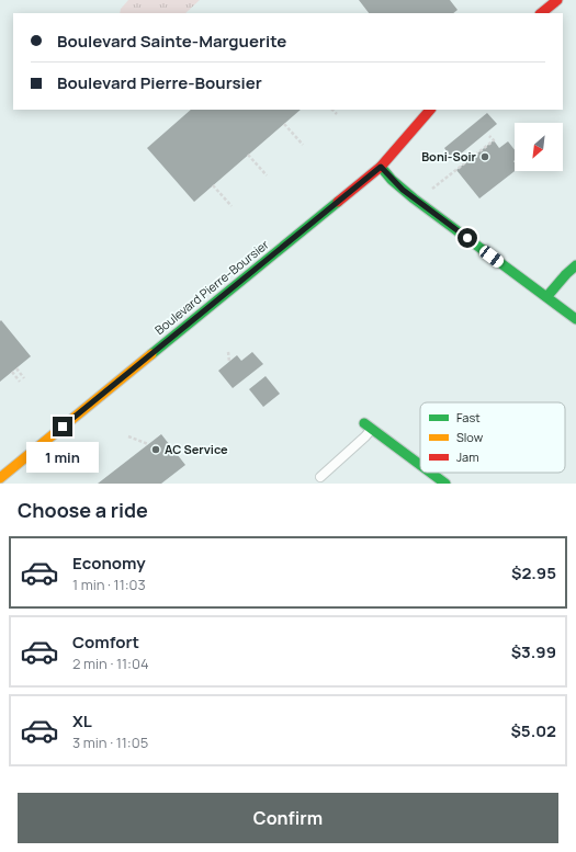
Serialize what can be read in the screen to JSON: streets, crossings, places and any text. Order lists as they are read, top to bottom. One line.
{"streets":{"street":["Boulevard Pierre-Boursier"]},"places":["Boni-Soir","AC Service"],"legend":["Fast","Slow","Jam"],"north":"bottom left","page":{"banner":["Boulevard Sainte-Marguerite","Boulevard Pierre-Boursier"],"bubble":"1 min","heading":"Choose a ride","list":[{"name":"Economy","note":"1 min · 11:03","value":"$2.95"},{"name":"Comfort","note":"2 min · 11:04","value":"$3.99"},{"name":"XL","note":"3 min · 11:05","value":"$5.02"}],"buttons":"Confirm"}}
